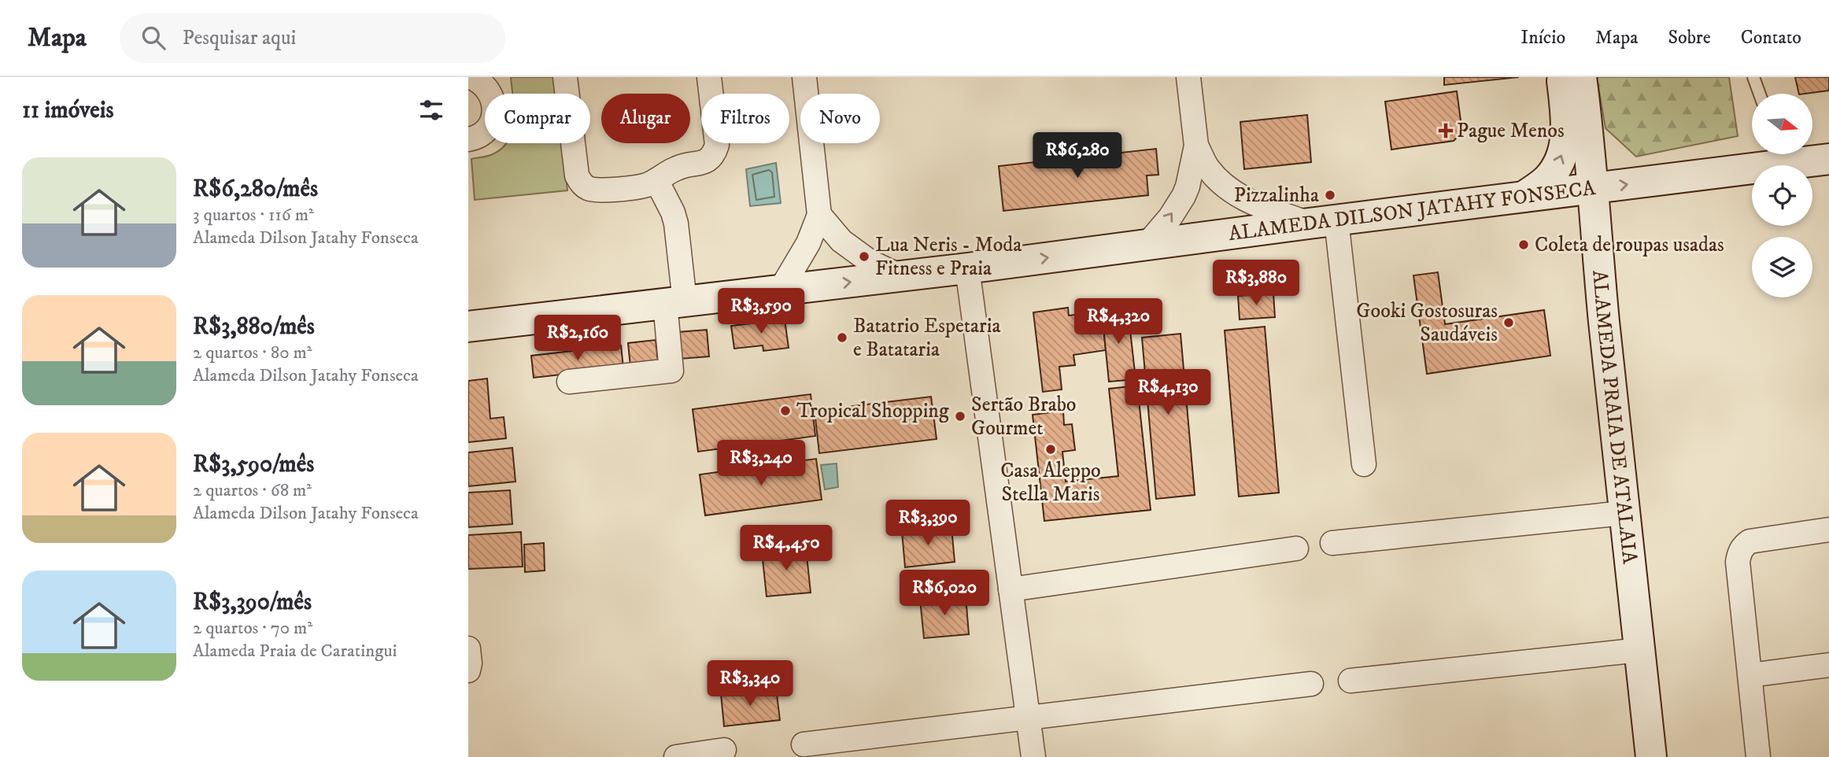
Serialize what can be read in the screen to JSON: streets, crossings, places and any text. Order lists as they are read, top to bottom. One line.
{"streets":{"main road":["ALAMEDA DILSON JATAHY FONSECA","ALAMEDA PRAIA DE ATALAIA"]},"crossings":[["ALAMEDA DILSON JATAHY FONSECA","ALAMEDA PRAIA DE ATALAIA"]],"one_way":["ALAMEDA DILSON JATAHY FONSECA"],"places":{"health":["Pague Menos"],"other":["Pizzalinha","Coleta de roupas usadas","Lua Neris - Moda Fitness e Praia","Gooki Gostosuras Saudáveis","Batatrio Espetaria e Batataria","Tropical Shopping","Sertão Brabo Gourmet","Casa Aleppo Stella Maris"]},"north":"right","page":{"header":"Mapa","search":"Pesquisar aqui","nav":["Início","Mapa","Sobre","Contato"],"heading":"11 imóveis","chip":["Comprar","Alugar","Filtros","Novo"],"price":["R$6,280","R$3,880","R$3,590","R$4,320","R$2,160","R$4,130","R$3,240","R$3,390","R$4,450","R$6,020","R$3,340"],"list":[{"name":"R$6,280/mês","note":"3 quartos · 116 m² · Alameda Dilson Jatahy Fonseca"},{"name":"R$3,880/mês","note":"2 quartos · 80 m² · Alameda Dilson Jatahy Fonseca"},{"name":"R$3,590/mês","note":"2 quartos · 68 m² · Alameda Dilson Jatahy Fonseca"},{"name":"R$3,390/mês","note":"2 quartos · 70 m² · Alameda Praia de Caratingui"}]}}
